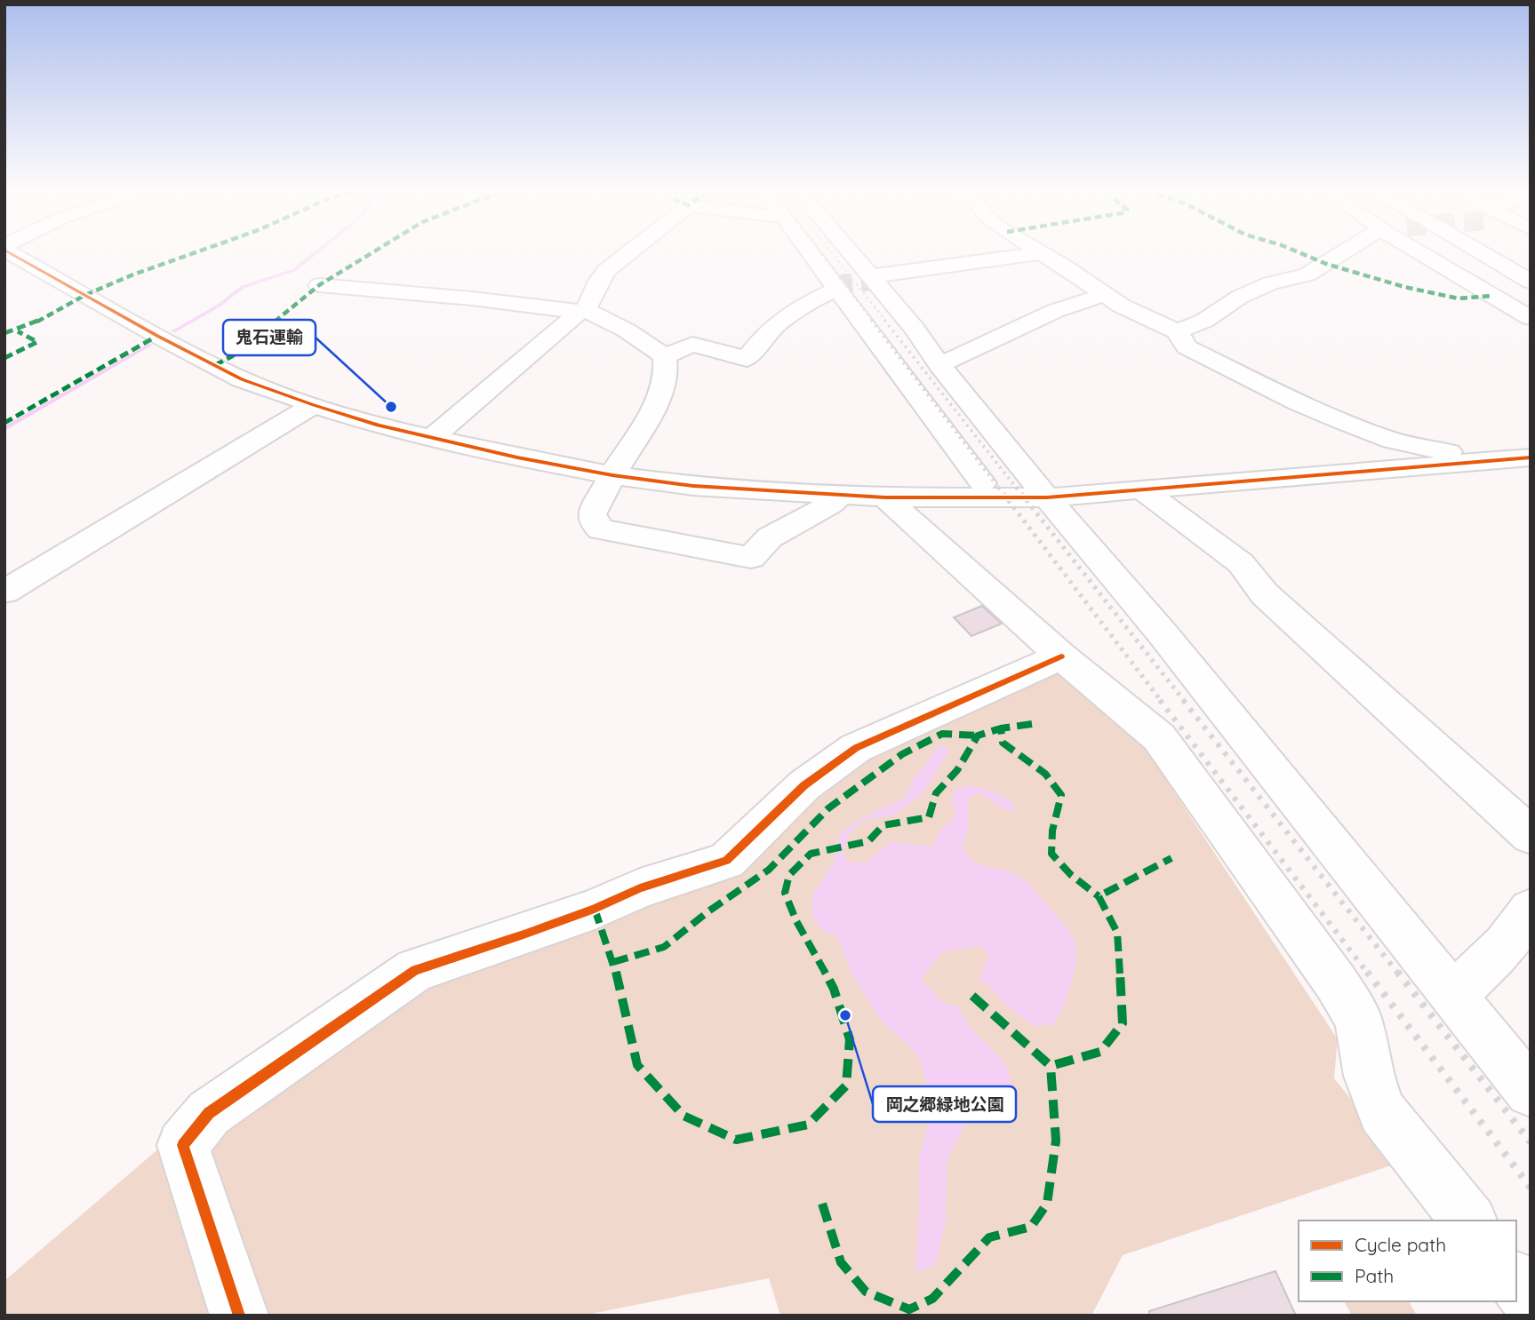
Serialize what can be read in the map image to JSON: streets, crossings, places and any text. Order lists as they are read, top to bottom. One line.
{"places":["鬼石運輸","岡之郷緑地公園"],"legend":["Cycle path","Path"]}
